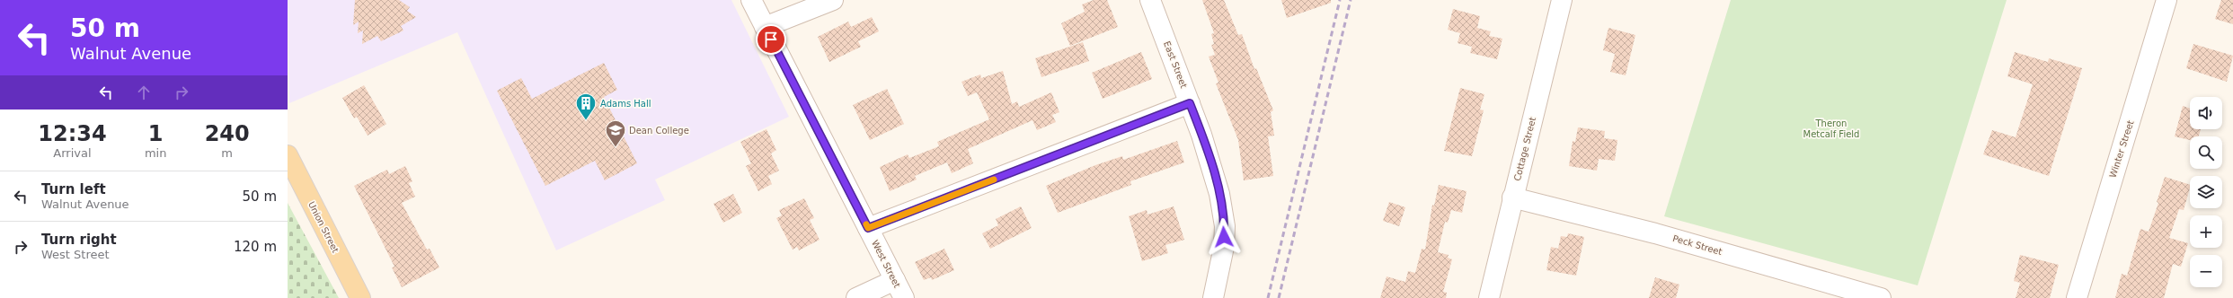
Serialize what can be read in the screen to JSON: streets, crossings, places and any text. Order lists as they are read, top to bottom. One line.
{"streets":{"main road":["Union Street"],"street":["East Street","Cottage Street","Winter Street","Peck Street","West Street"]},"crossings":[["Cottage Street","Peck Street"]],"parks":["Theron Metcalf Field"],"places":{"building":["Adams Hall"],"school or university":["Dean College"]},"page":{"turn":["50 m","Walnut Avenue"],"map_buttons":["+","−"],"eta":["12:34","Arrival","1","min","240","m"],"list":[{"name":"Turn left","note":"Walnut Avenue","value":"50 m"},{"name":"Turn right","note":"West Street","value":"120 m"}]}}
